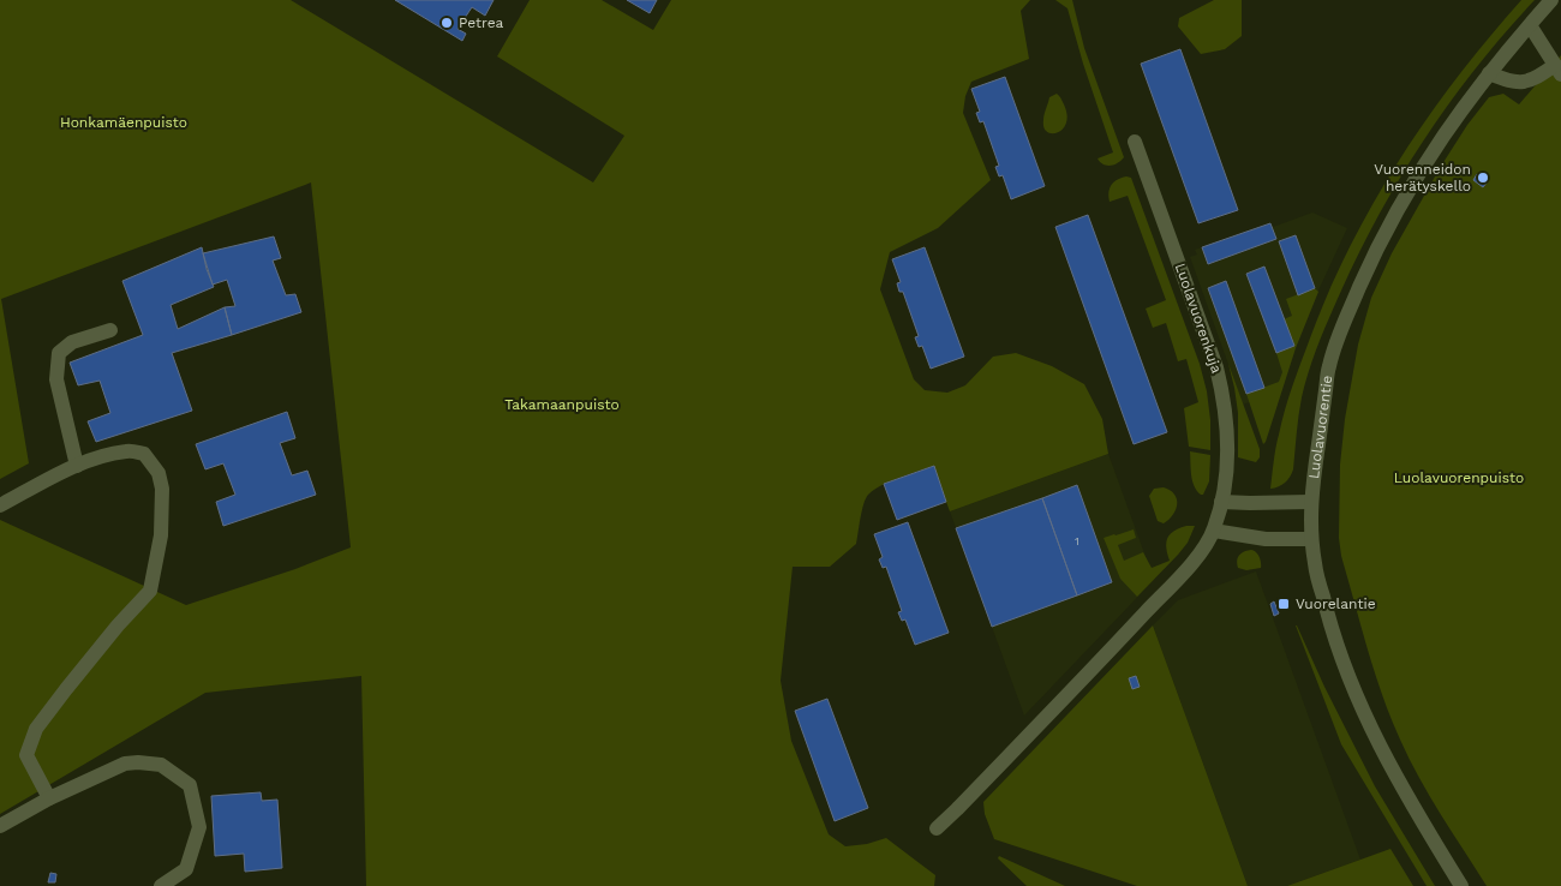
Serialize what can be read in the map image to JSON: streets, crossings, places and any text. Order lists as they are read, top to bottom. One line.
{"streets":{"street":["Luolavuorenkuja","Luolavuorentie"]},"parks":["Honkamäenpuisto","Takamaanpuisto","Luolavuorenpuisto"],"places":{"other":["Petrea","Vuorenneidon herätyskello"],"transit":["Vuorelantie"]},"house_numbers":["1"]}
